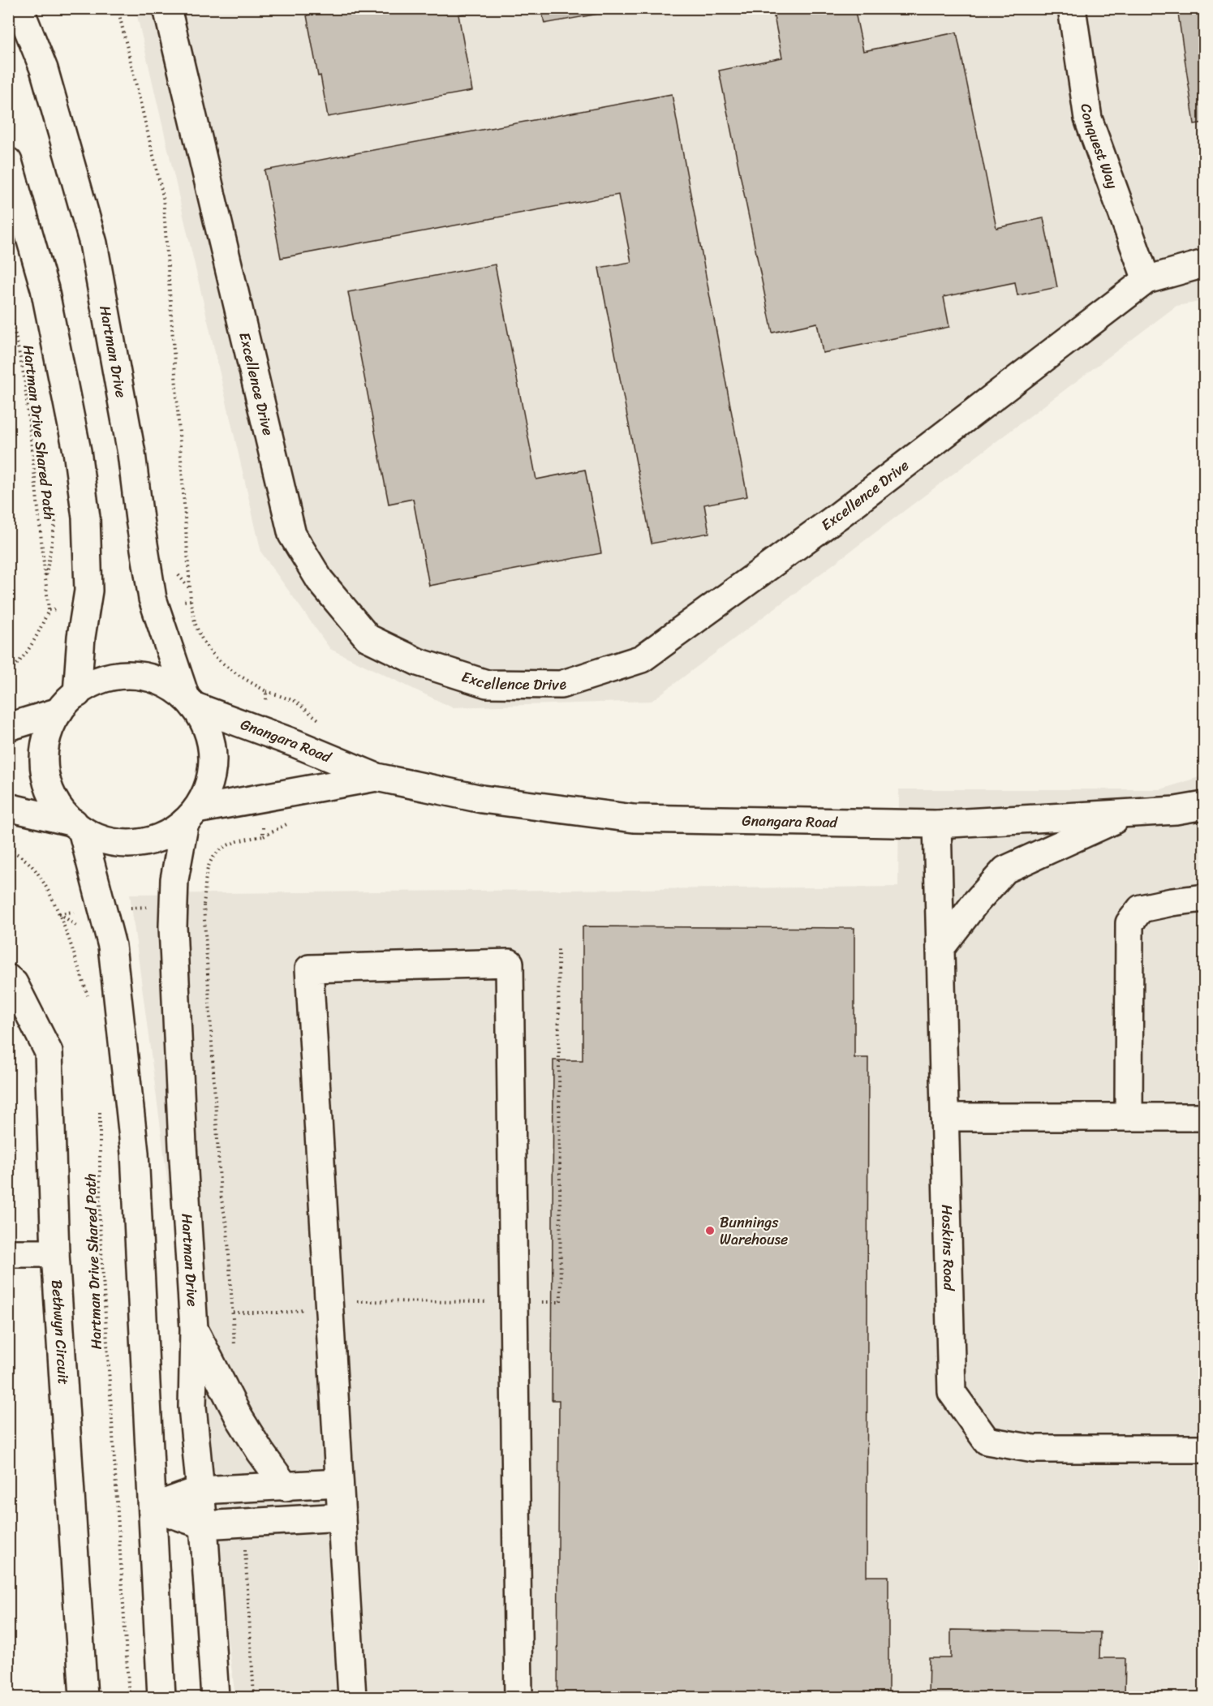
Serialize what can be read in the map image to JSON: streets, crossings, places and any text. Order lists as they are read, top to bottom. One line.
{"streets":{"main road":["Conquest Way","Hartman Drive","Excellence Drive","Gnangara Road","Hoskins Road","Bethwyn Circuit"],"path":["Hartman Drive Shared Path"]},"crossings":[["Conquest Way","Excellence Drive"],["Hartman Drive","Gnangara Road"],["Gnangara Road","Hoskins Road"]],"places":["Bunnings Warehouse"]}
